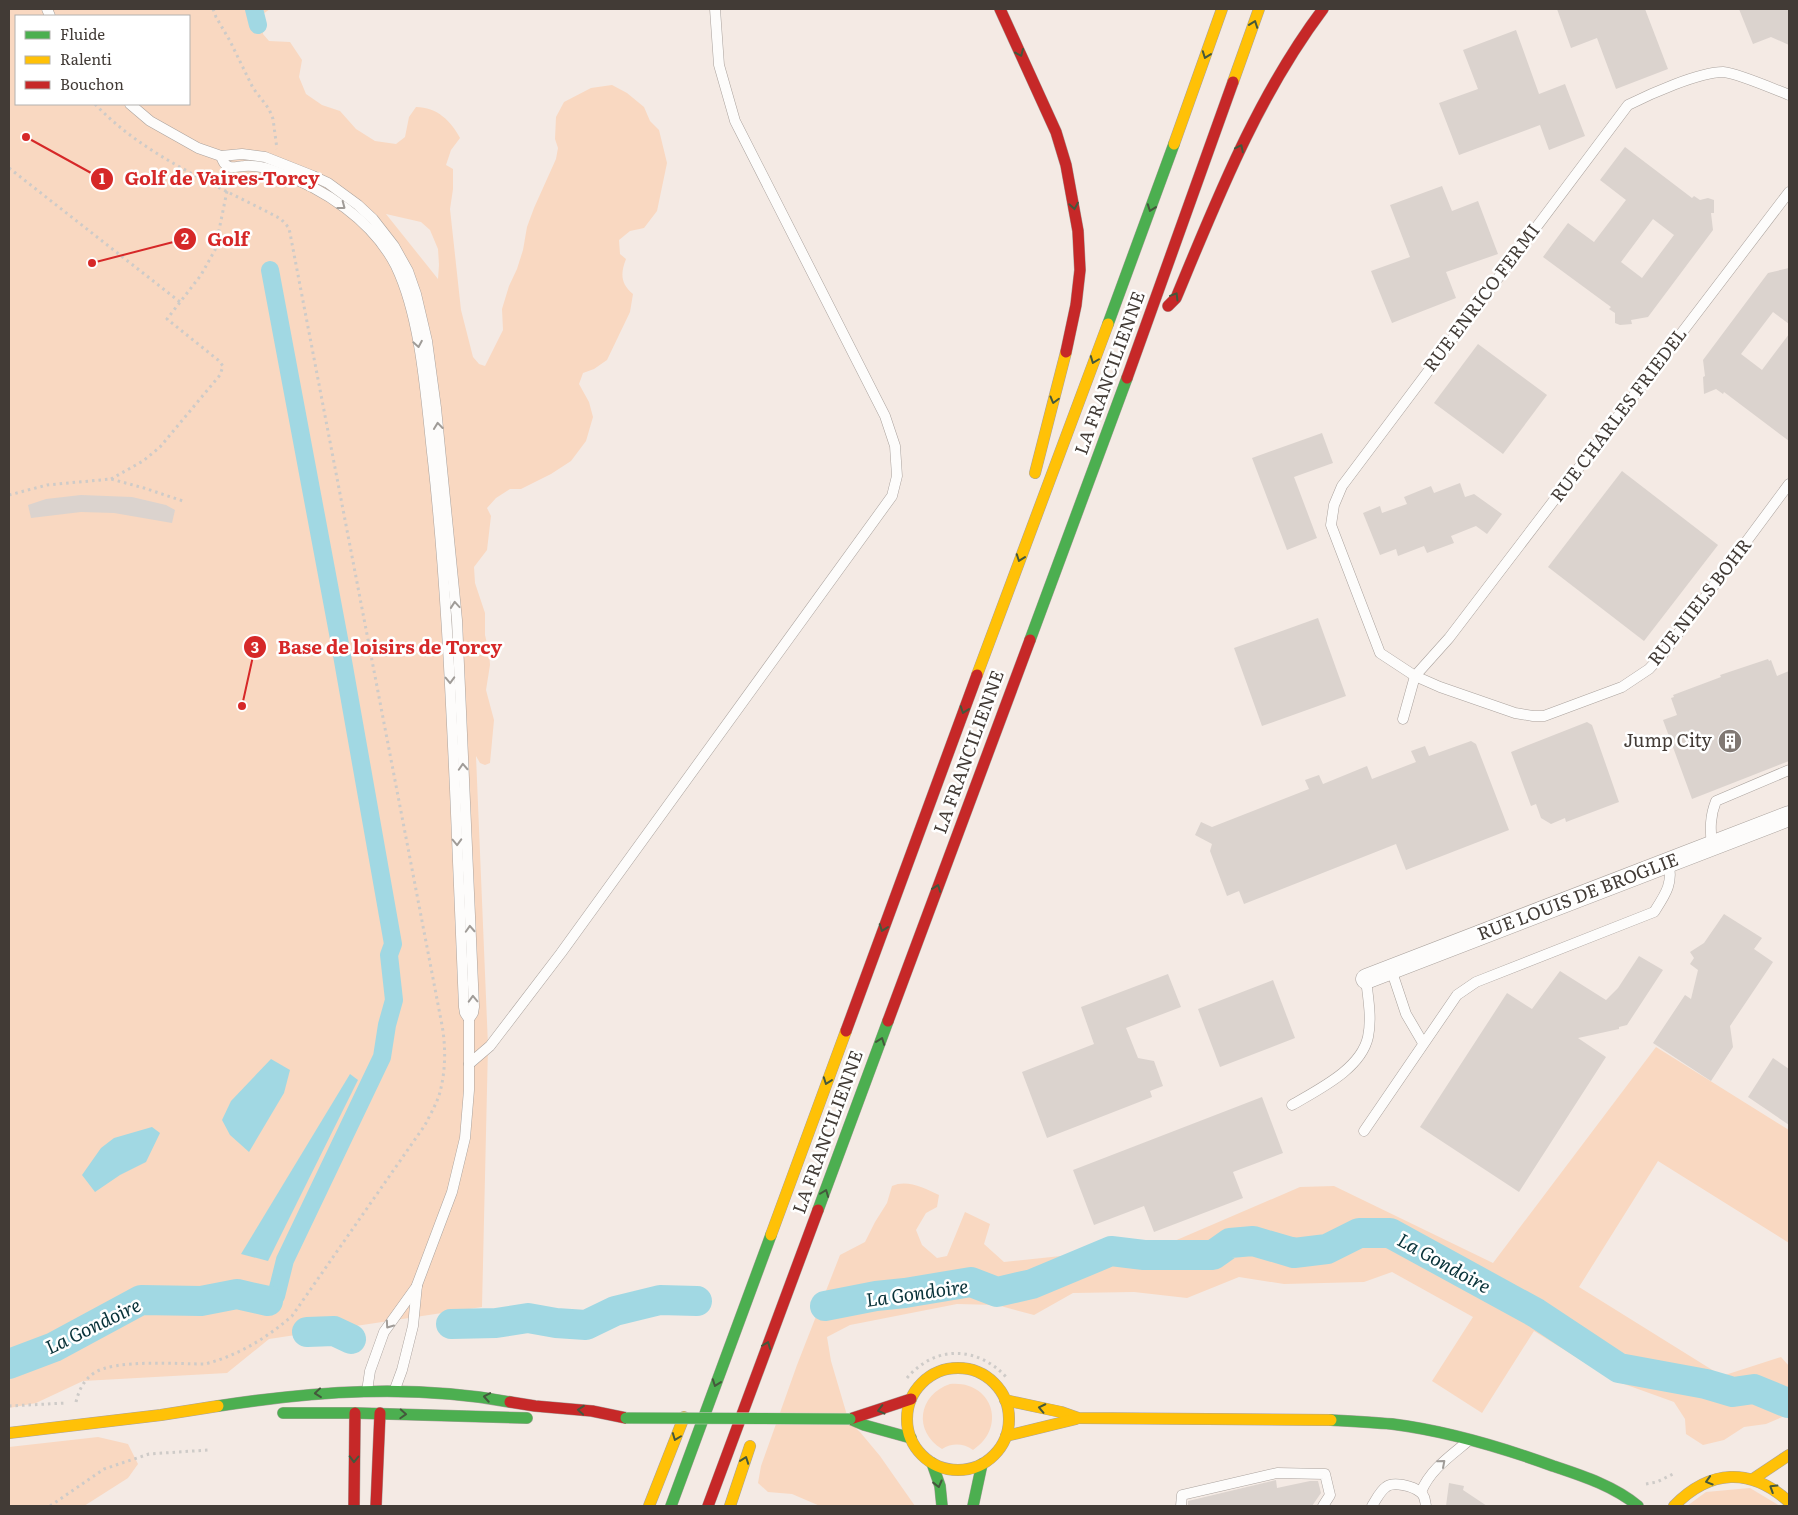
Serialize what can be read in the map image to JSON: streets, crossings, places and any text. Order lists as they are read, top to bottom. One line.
{"streets":{"main road":["LA FRANCILIENNE"],"street":["RUE LOUIS DE BROGLIE"],"lane":["RUE ENRICO FERMI","RUE CHARLES FRIEDEL","RUE NIELS BOHR"]},"crossings":[["RUE ENRICO FERMI","RUE NIELS BOHR"],["RUE CHARLES FRIEDEL","RUE NIELS BOHR"]],"water":["La Gondoire"],"places":{"other":["Golf de Vaires-Torcy","Golf","Base de loisirs de Torcy"],"building":["Jump City"]},"legend":["Fluide","Ralenti","Bouchon"]}
